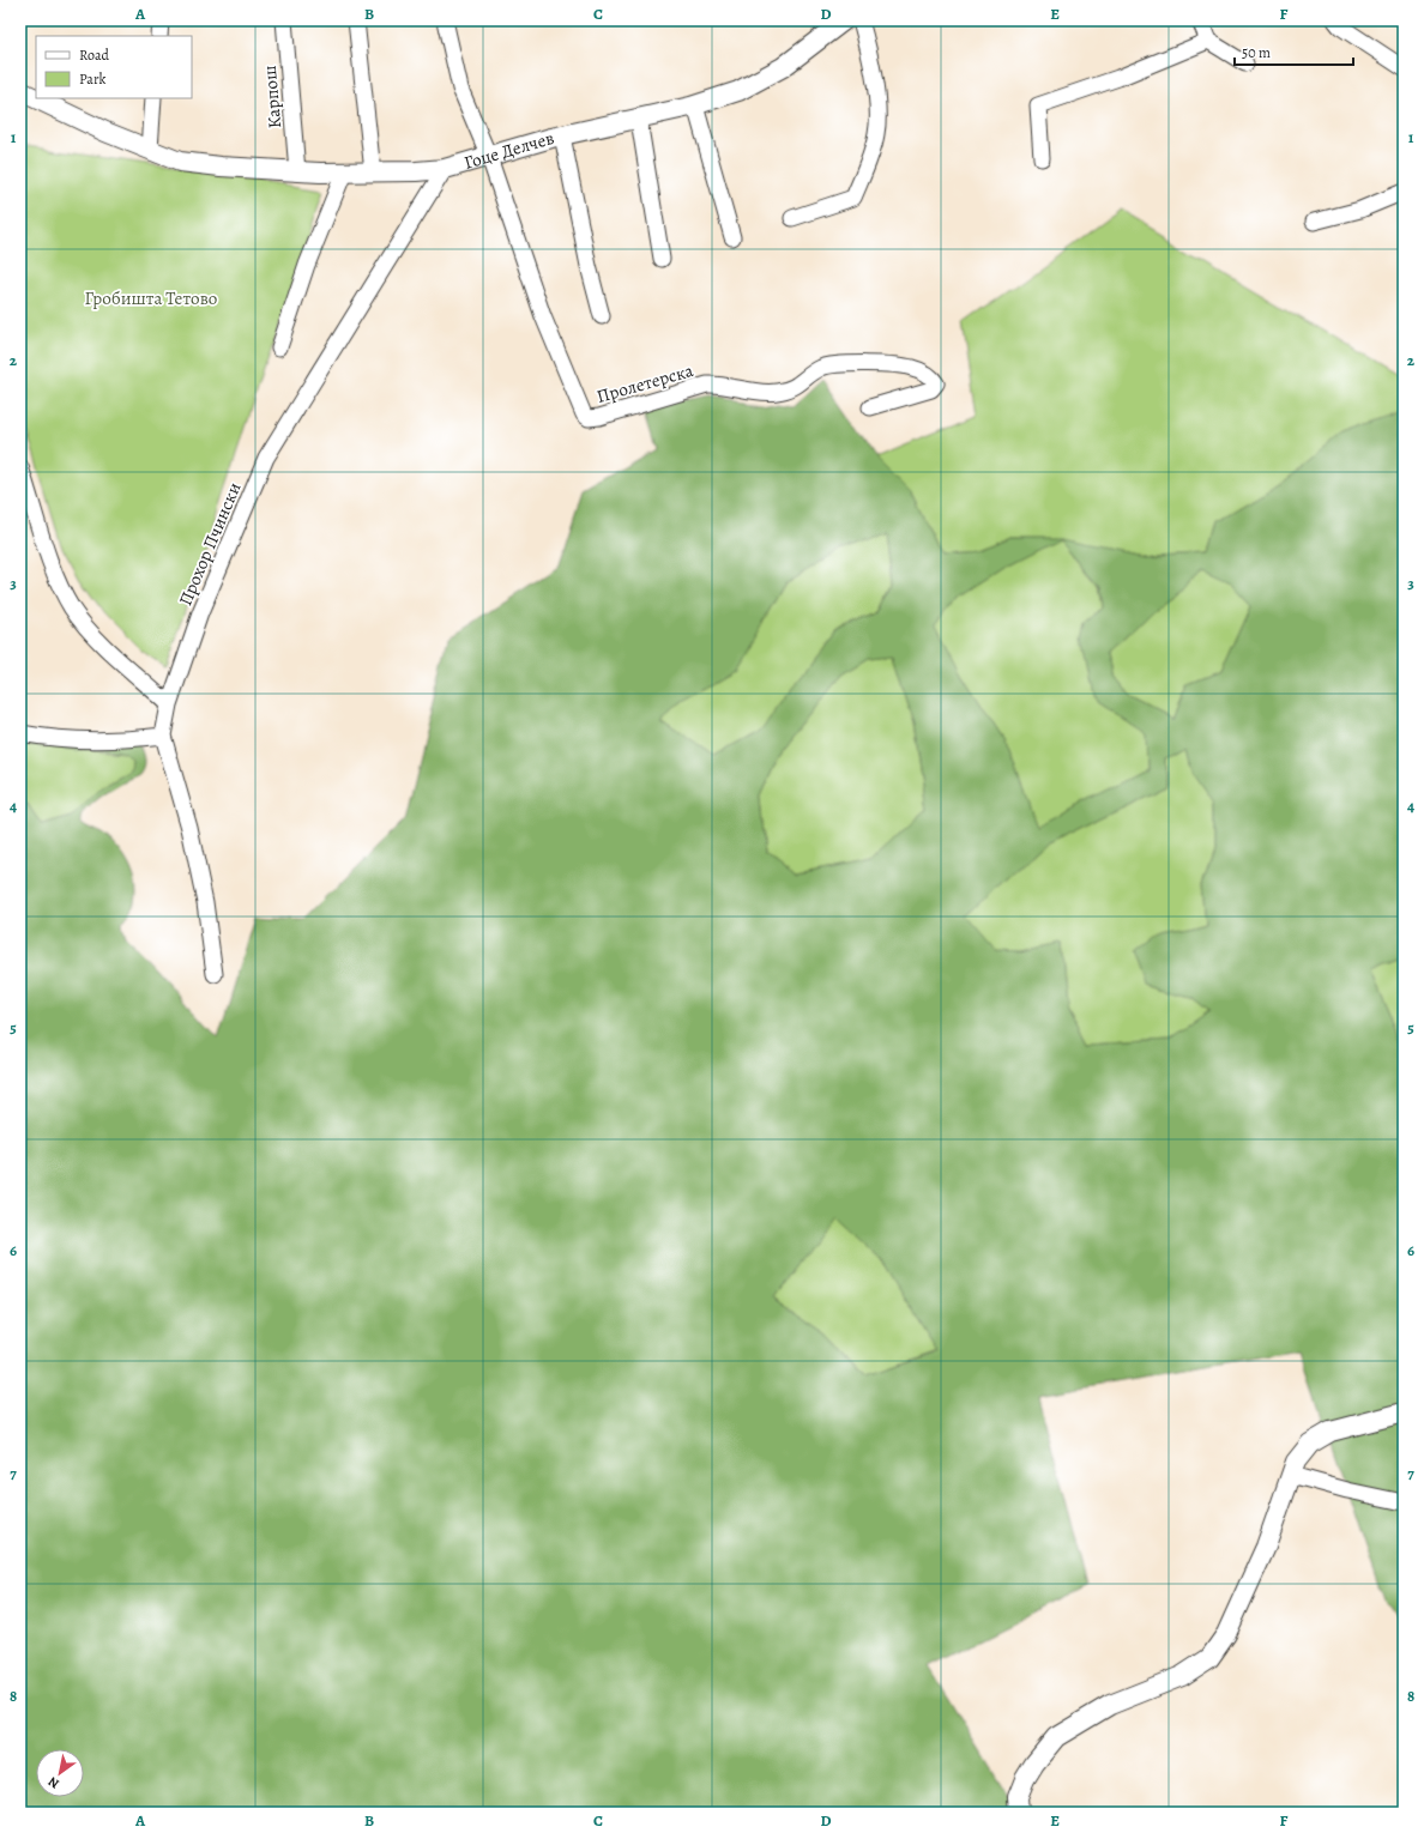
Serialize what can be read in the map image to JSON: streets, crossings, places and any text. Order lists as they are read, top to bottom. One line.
{"streets":{"street":["Карпош","Гоце Делчев","Пролетерска","Прохор Пчински"]},"crossings":[["Карпош","Гоце Делчев"],["Гоце Делчев","Пролетерска"],["Гоце Делчев","Прохор Пчински"]],"parks":["Гробишта Тетово"],"legend":["Road","Park"],"scale_bar":"50 m","north":"bottom left","grid":{"columns":["A","B","C","D","E","F"],"rows":["1","2","3","4","5","6","7","8"]}}
